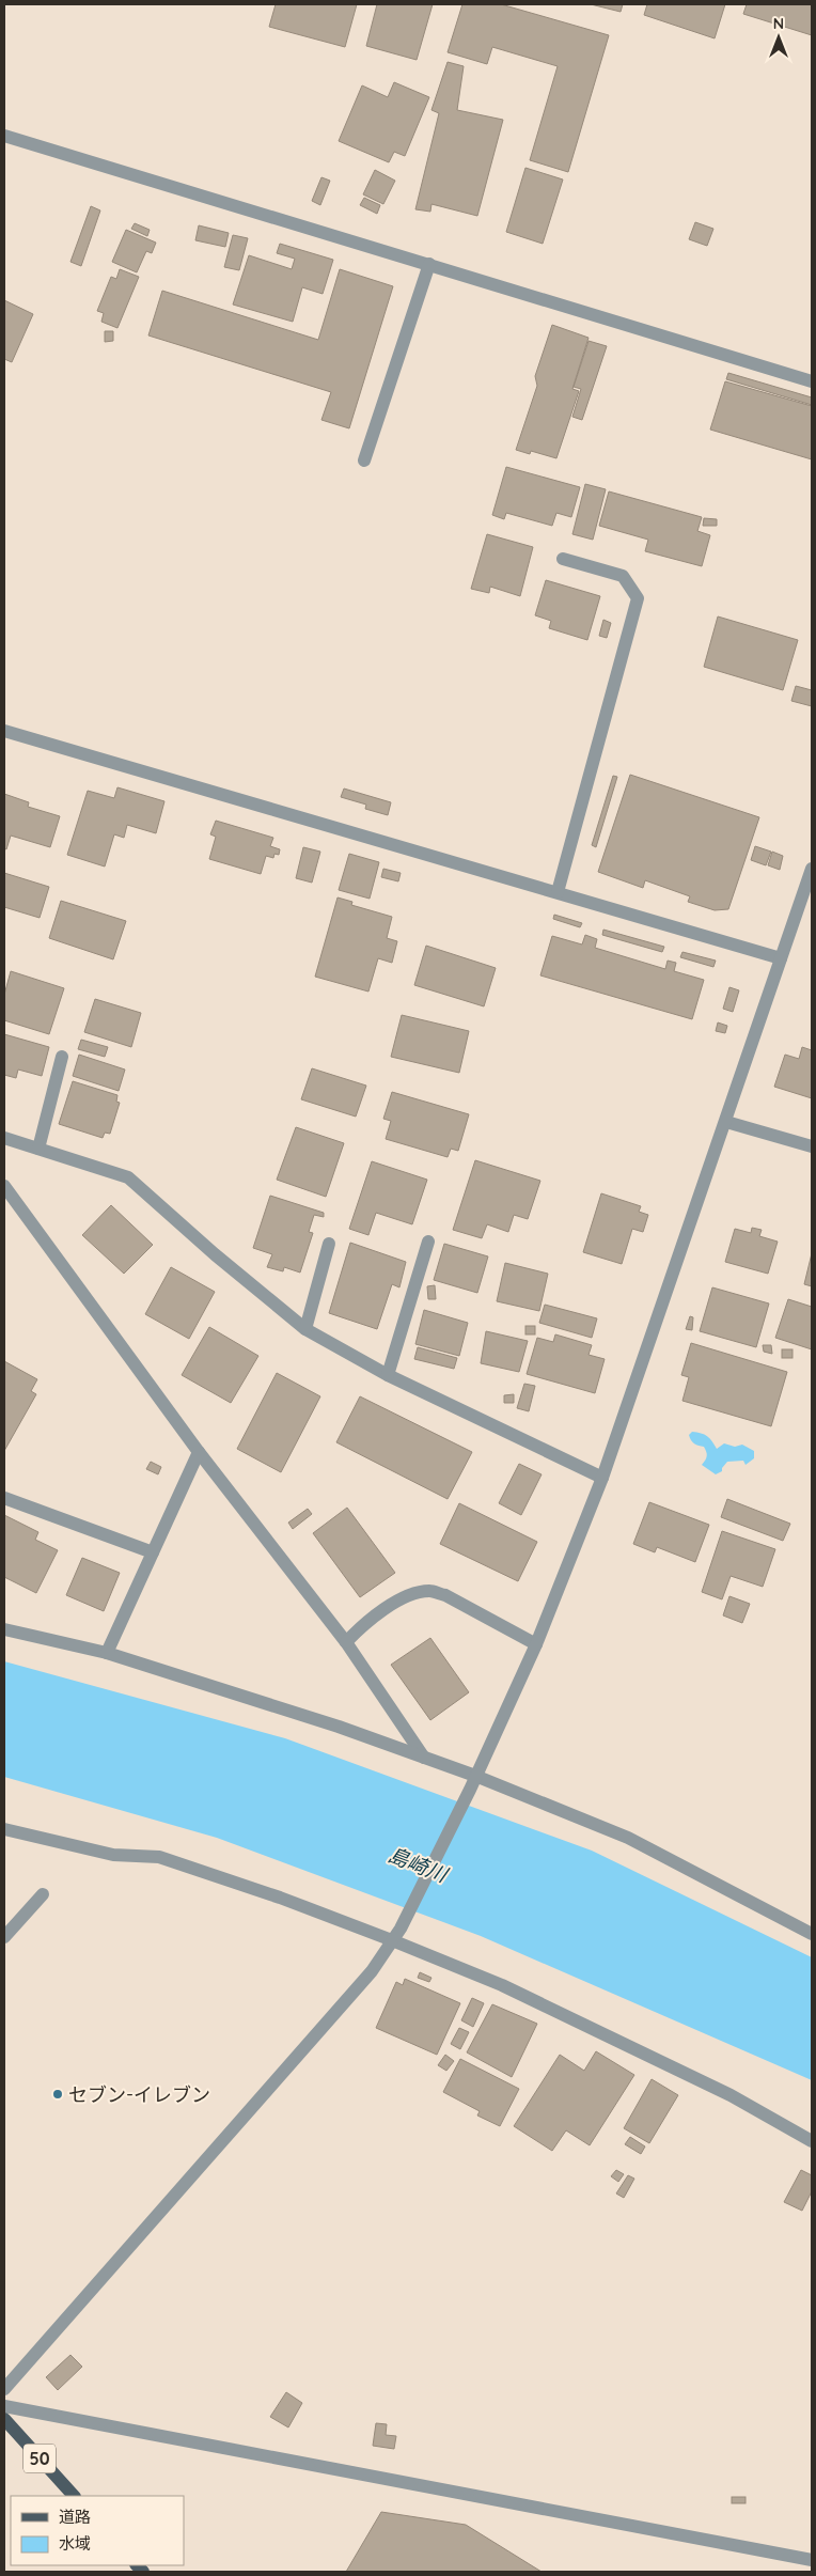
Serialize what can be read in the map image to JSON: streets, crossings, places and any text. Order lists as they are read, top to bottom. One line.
{"streets":{"main road":["50"]},"water":["島崎川"],"places":["セブン-イレブン"],"legend":["道路","水域"],"north":"top"}
